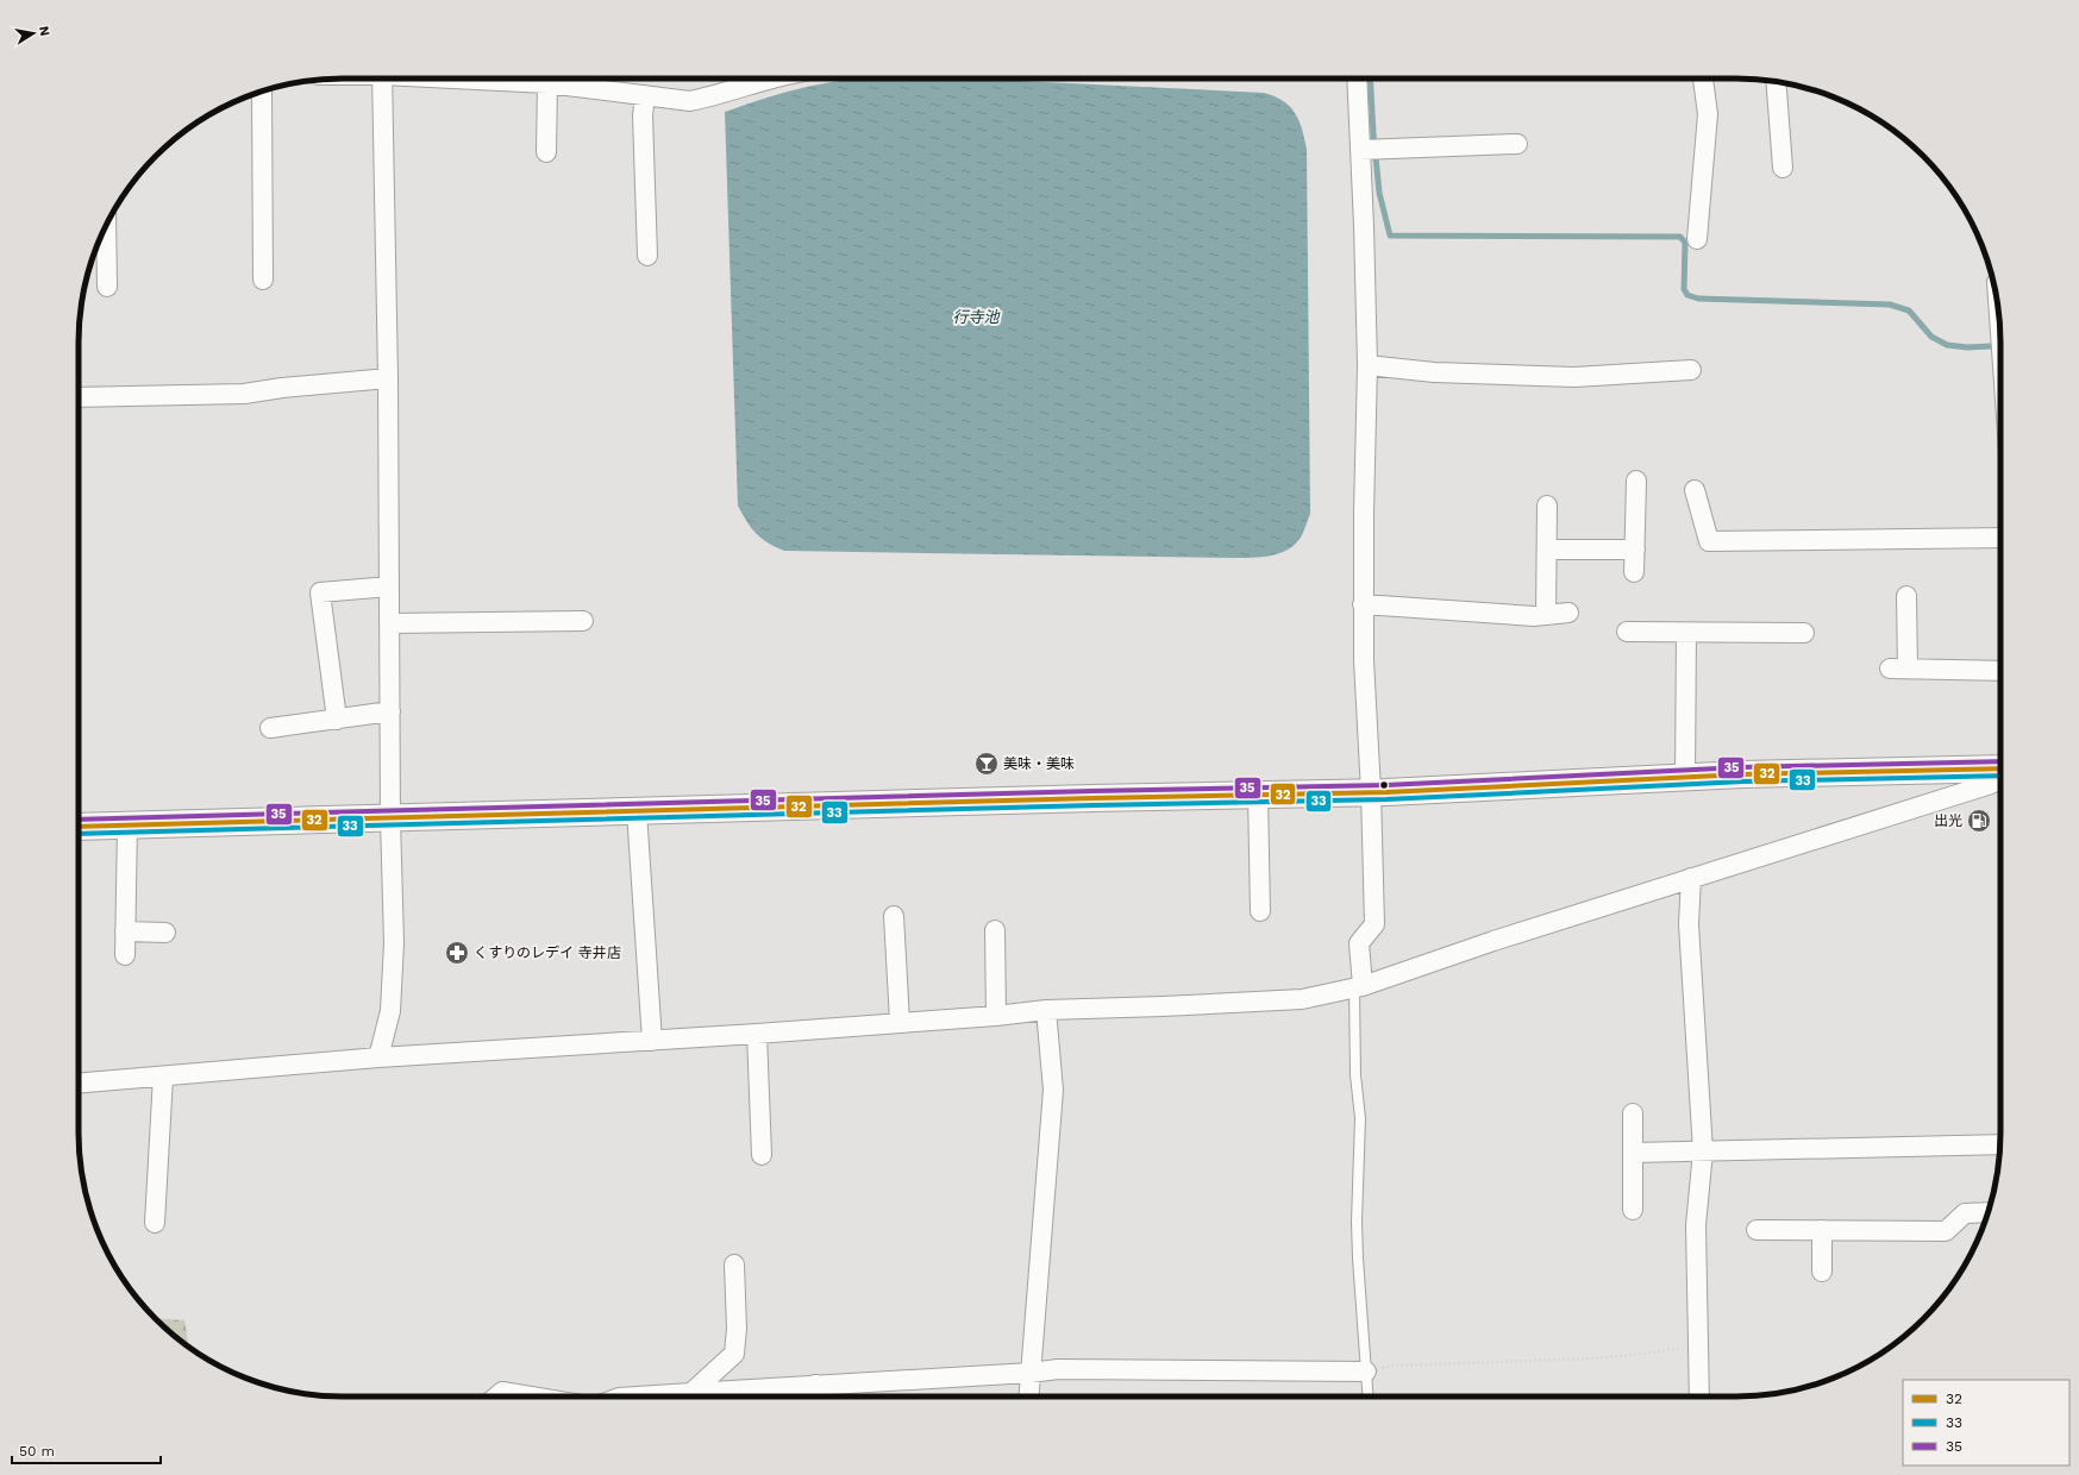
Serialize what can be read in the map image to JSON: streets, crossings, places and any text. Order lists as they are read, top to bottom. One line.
{"water":["行寺池"],"places":{"bar":["美味・美味"],"fuel station":["出光"],"pharmacy":["くすりのレデイ 寺井店"]},"lines":["transit line 35","transit line 32","transit line 33"],"legend":["32","33","35"],"scale_bar":"50 m","north":"right"}
